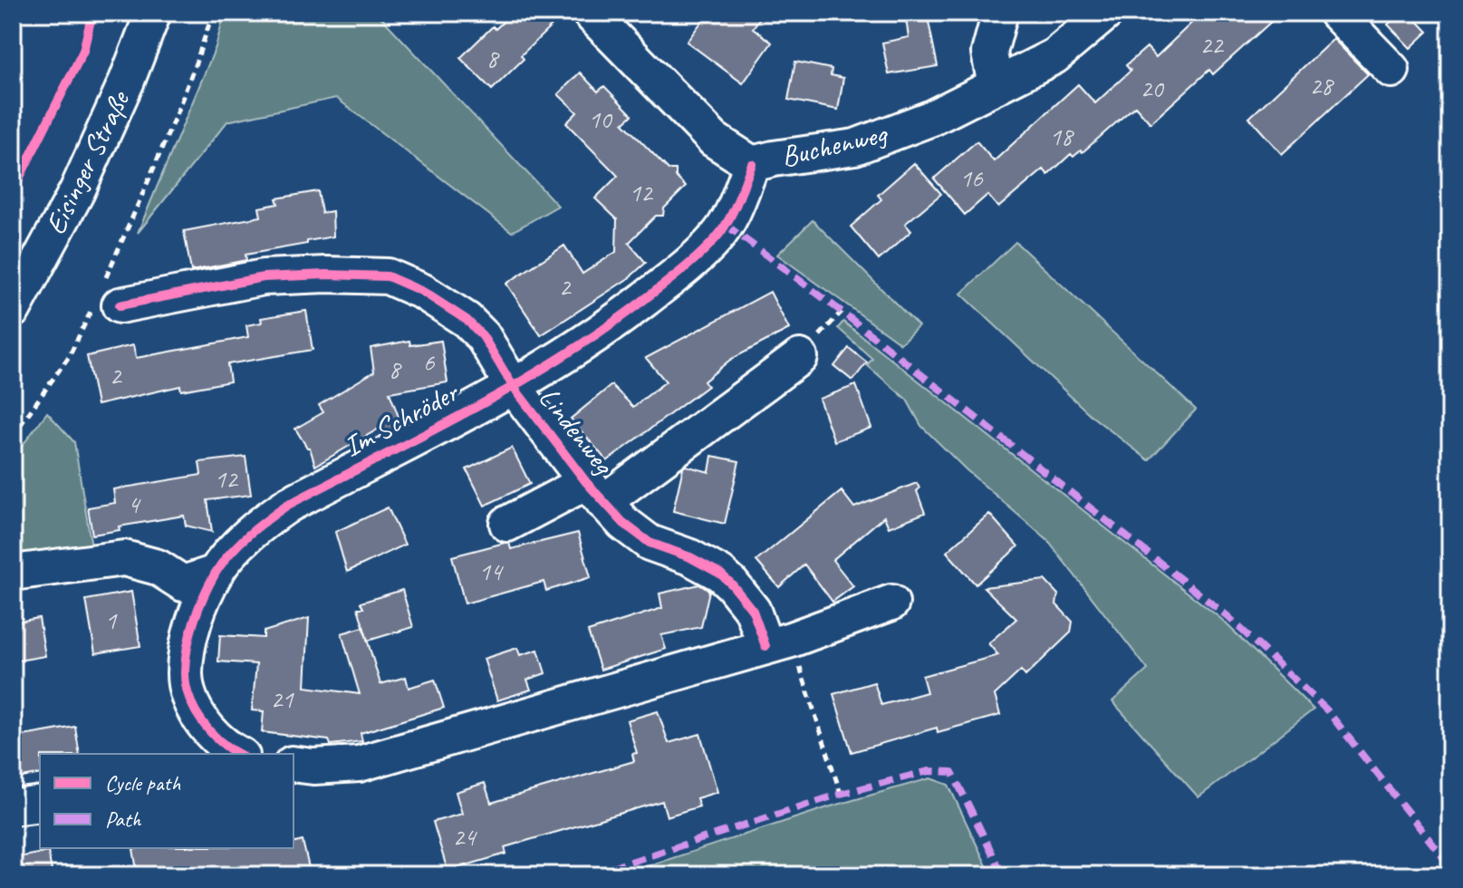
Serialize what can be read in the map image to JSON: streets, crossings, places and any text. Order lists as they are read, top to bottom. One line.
{"streets":{"street":["Buchenweg","Eisinger Straße","Im Schröder","Lindenweg"]},"crossings":[["Buchenweg","Im Schröder"],["Im Schröder","Lindenweg"]],"house_numbers":["22","8","28","20","10","18","16","12","2","6","8","2","12","4","14","1","21","24"],"legend":["Cycle path","Path"]}
